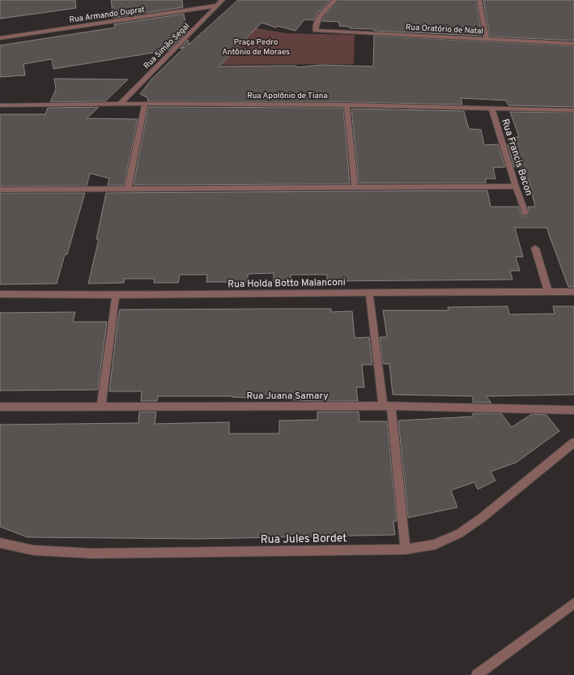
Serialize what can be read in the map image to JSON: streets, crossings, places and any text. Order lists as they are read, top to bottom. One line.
{"streets":{"street":["Rua Armando Duprat","Rua Oratório de Natal","Rua Simão Segal","Rua Apolônio de Tiana","Rua Francis Bacon","Rua Holda Botto Malanconi","Rua Juana Samary","Rua Jules Bordet"]},"crossings":[["Rua Armando Duprat","Rua Simão Segal"],["Rua Simão Segal","Rua Apolônio de Tiana"],["Rua Apolônio de Tiana","Rua Francis Bacon"]],"parks":["Praça Pedro Antônio de Moraes"]}
